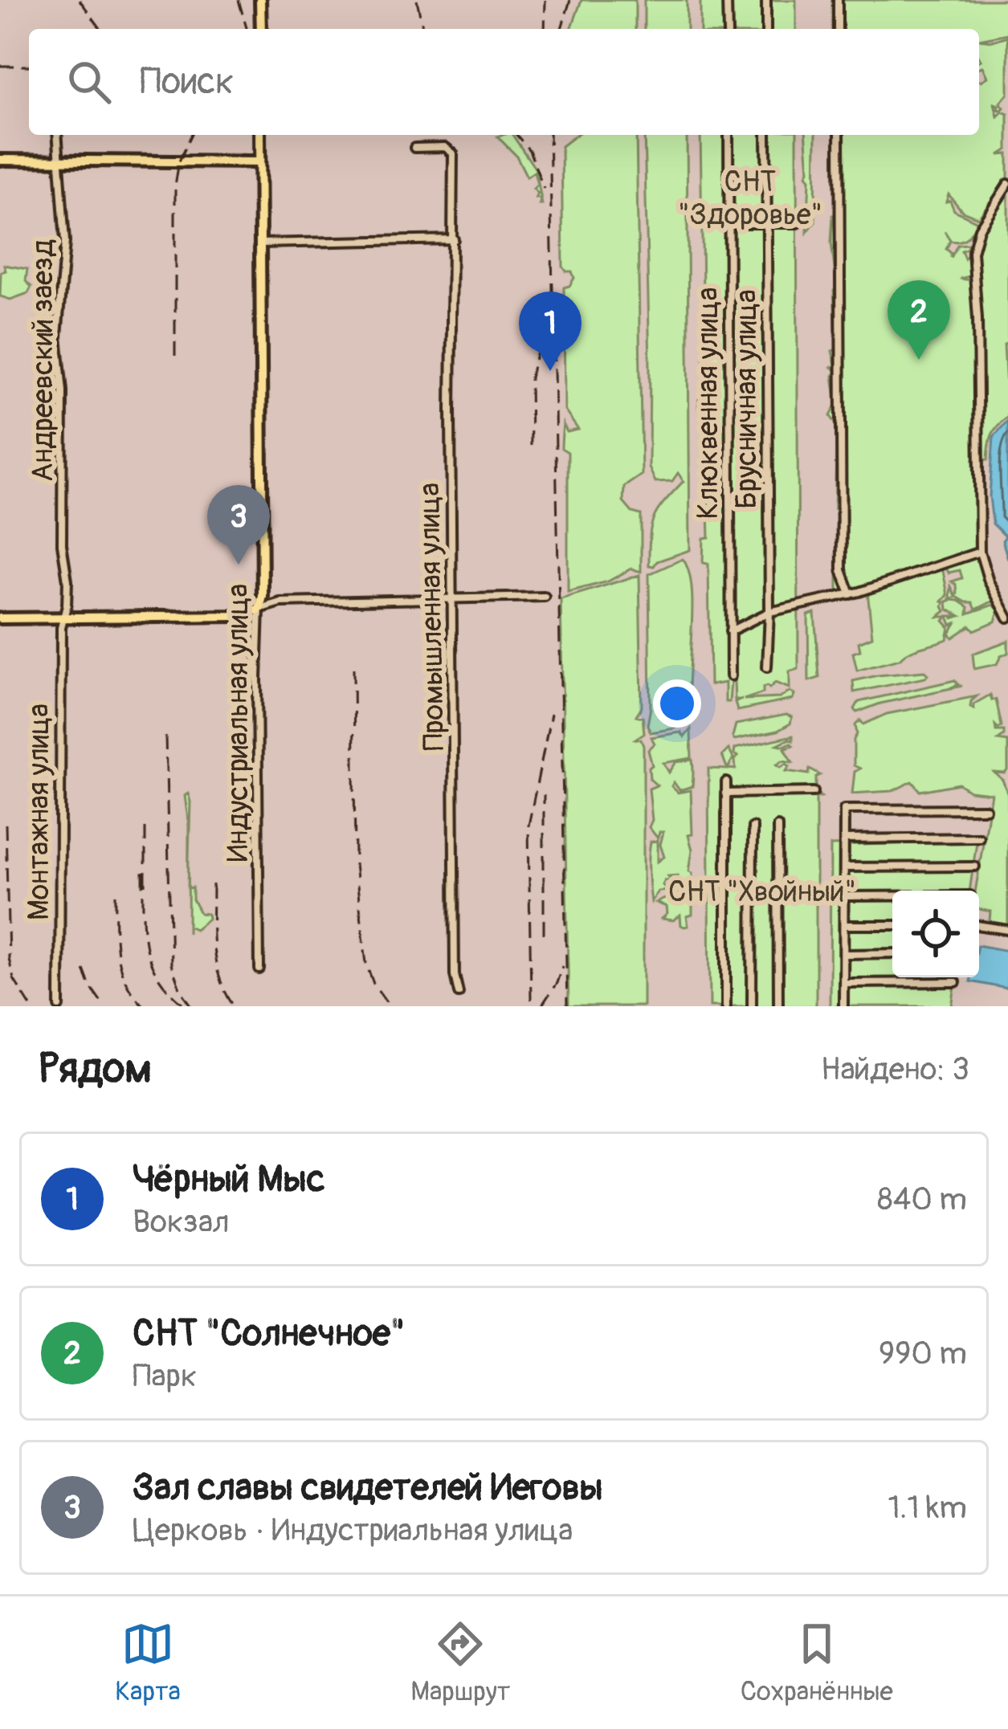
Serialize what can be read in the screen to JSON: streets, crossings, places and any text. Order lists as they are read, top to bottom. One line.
{"streets":{"main road":["Индустриальная улица"],"street":["Андреевский заезд","Брусничная улица","Клюквенная улица","Промышленная улица","Монтажная улица"]},"crossings":[["Андреевский заезд","Монтажная улица"]],"parks":["СНТ \"Здоровье\"","СНТ \"Хвойный\""],"page":{"search":"Поиск","pins":["2","1","3"],"heading":["Рядом","Найдено: 3"],"list":[{"mark":"1","name":"Чёрный Мыс","note":"Вокзал","value":"840 m"},{"mark":"2","name":"СНТ \"Солнечное\"","note":"Парк","value":"990 m"},{"mark":"3","name":"Зал славы свидетелей Иеговы","note":"Церковь · Индустриальная улица","value":"1.1 km"}],"nav":["Карта","Маршрут","Сохранённые"]}}
